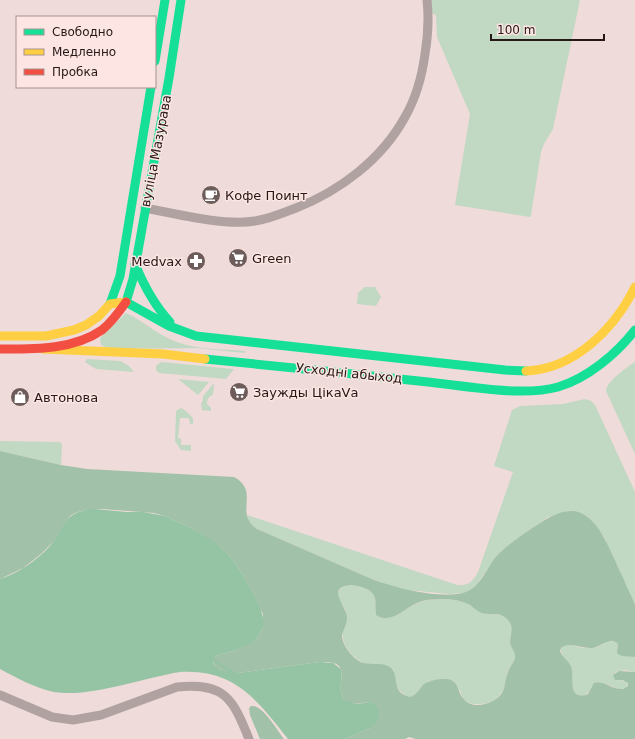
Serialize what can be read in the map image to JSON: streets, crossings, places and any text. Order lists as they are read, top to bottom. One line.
{"streets":{"main road":["вуліца Мазурава","Усходні абыход"]},"crossings":[["вуліца Мазурава","Усходні абыход"]],"places":{"cafe":["Кофе Поинт"],"supermarket":["Green","Заужды ЦікаVа"],"pharmacy":["Medvax"],"shop":["Автонова"]},"legend":["Свободно","Медленно","Пробка"],"scale_bar":"100 m"}
